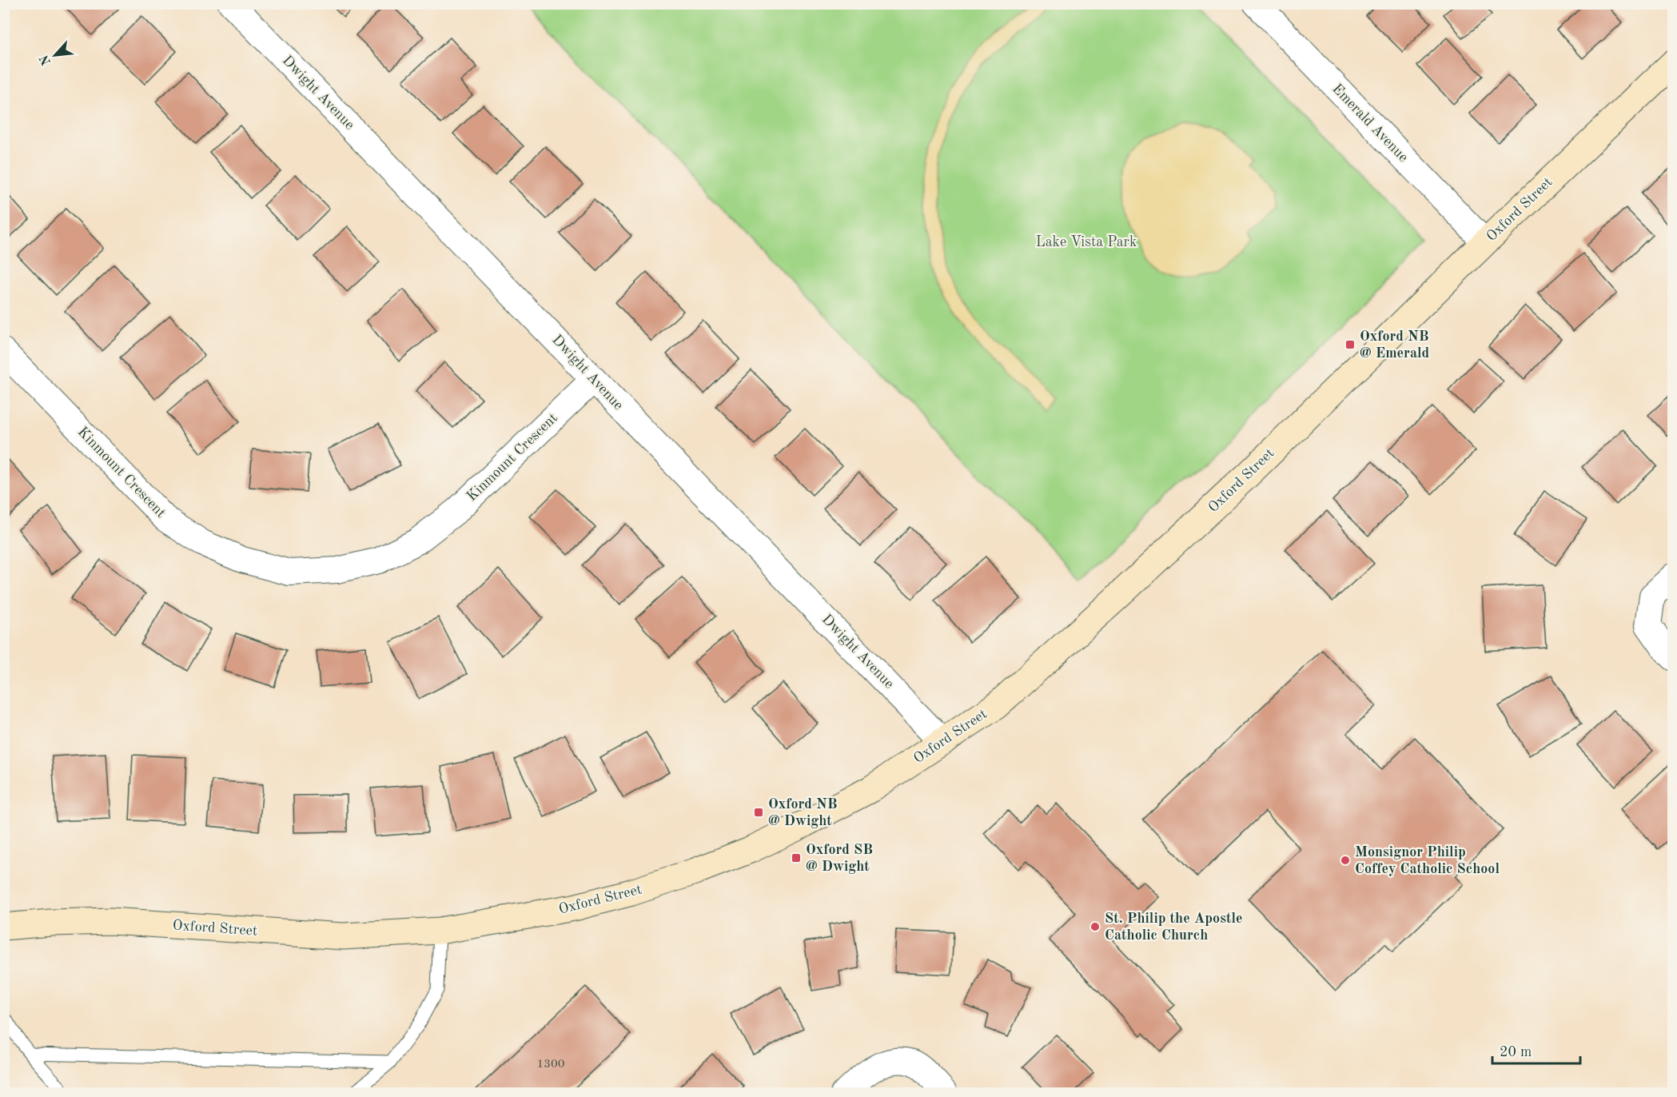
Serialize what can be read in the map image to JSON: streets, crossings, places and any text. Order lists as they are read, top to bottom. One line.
{"streets":{"street":["Dwight Avenue","Emerald Avenue","Oxford Street","Kinmount Crescent"]},"crossings":[["Dwight Avenue","Oxford Street"],["Dwight Avenue","Kinmount Crescent"],["Emerald Avenue","Oxford Street"]],"parks":["Lake Vista Park"],"places":{"transit":["Oxford NB @ Emerald","Oxford NB @ Dwight","Oxford SB @ Dwight"],"other":["Monsignor Philip Coffey Catholic School","St. Philip the Apostle Catholic Church"]},"house_numbers":["1300"],"scale_bar":"20 m","north":"bottom left"}
